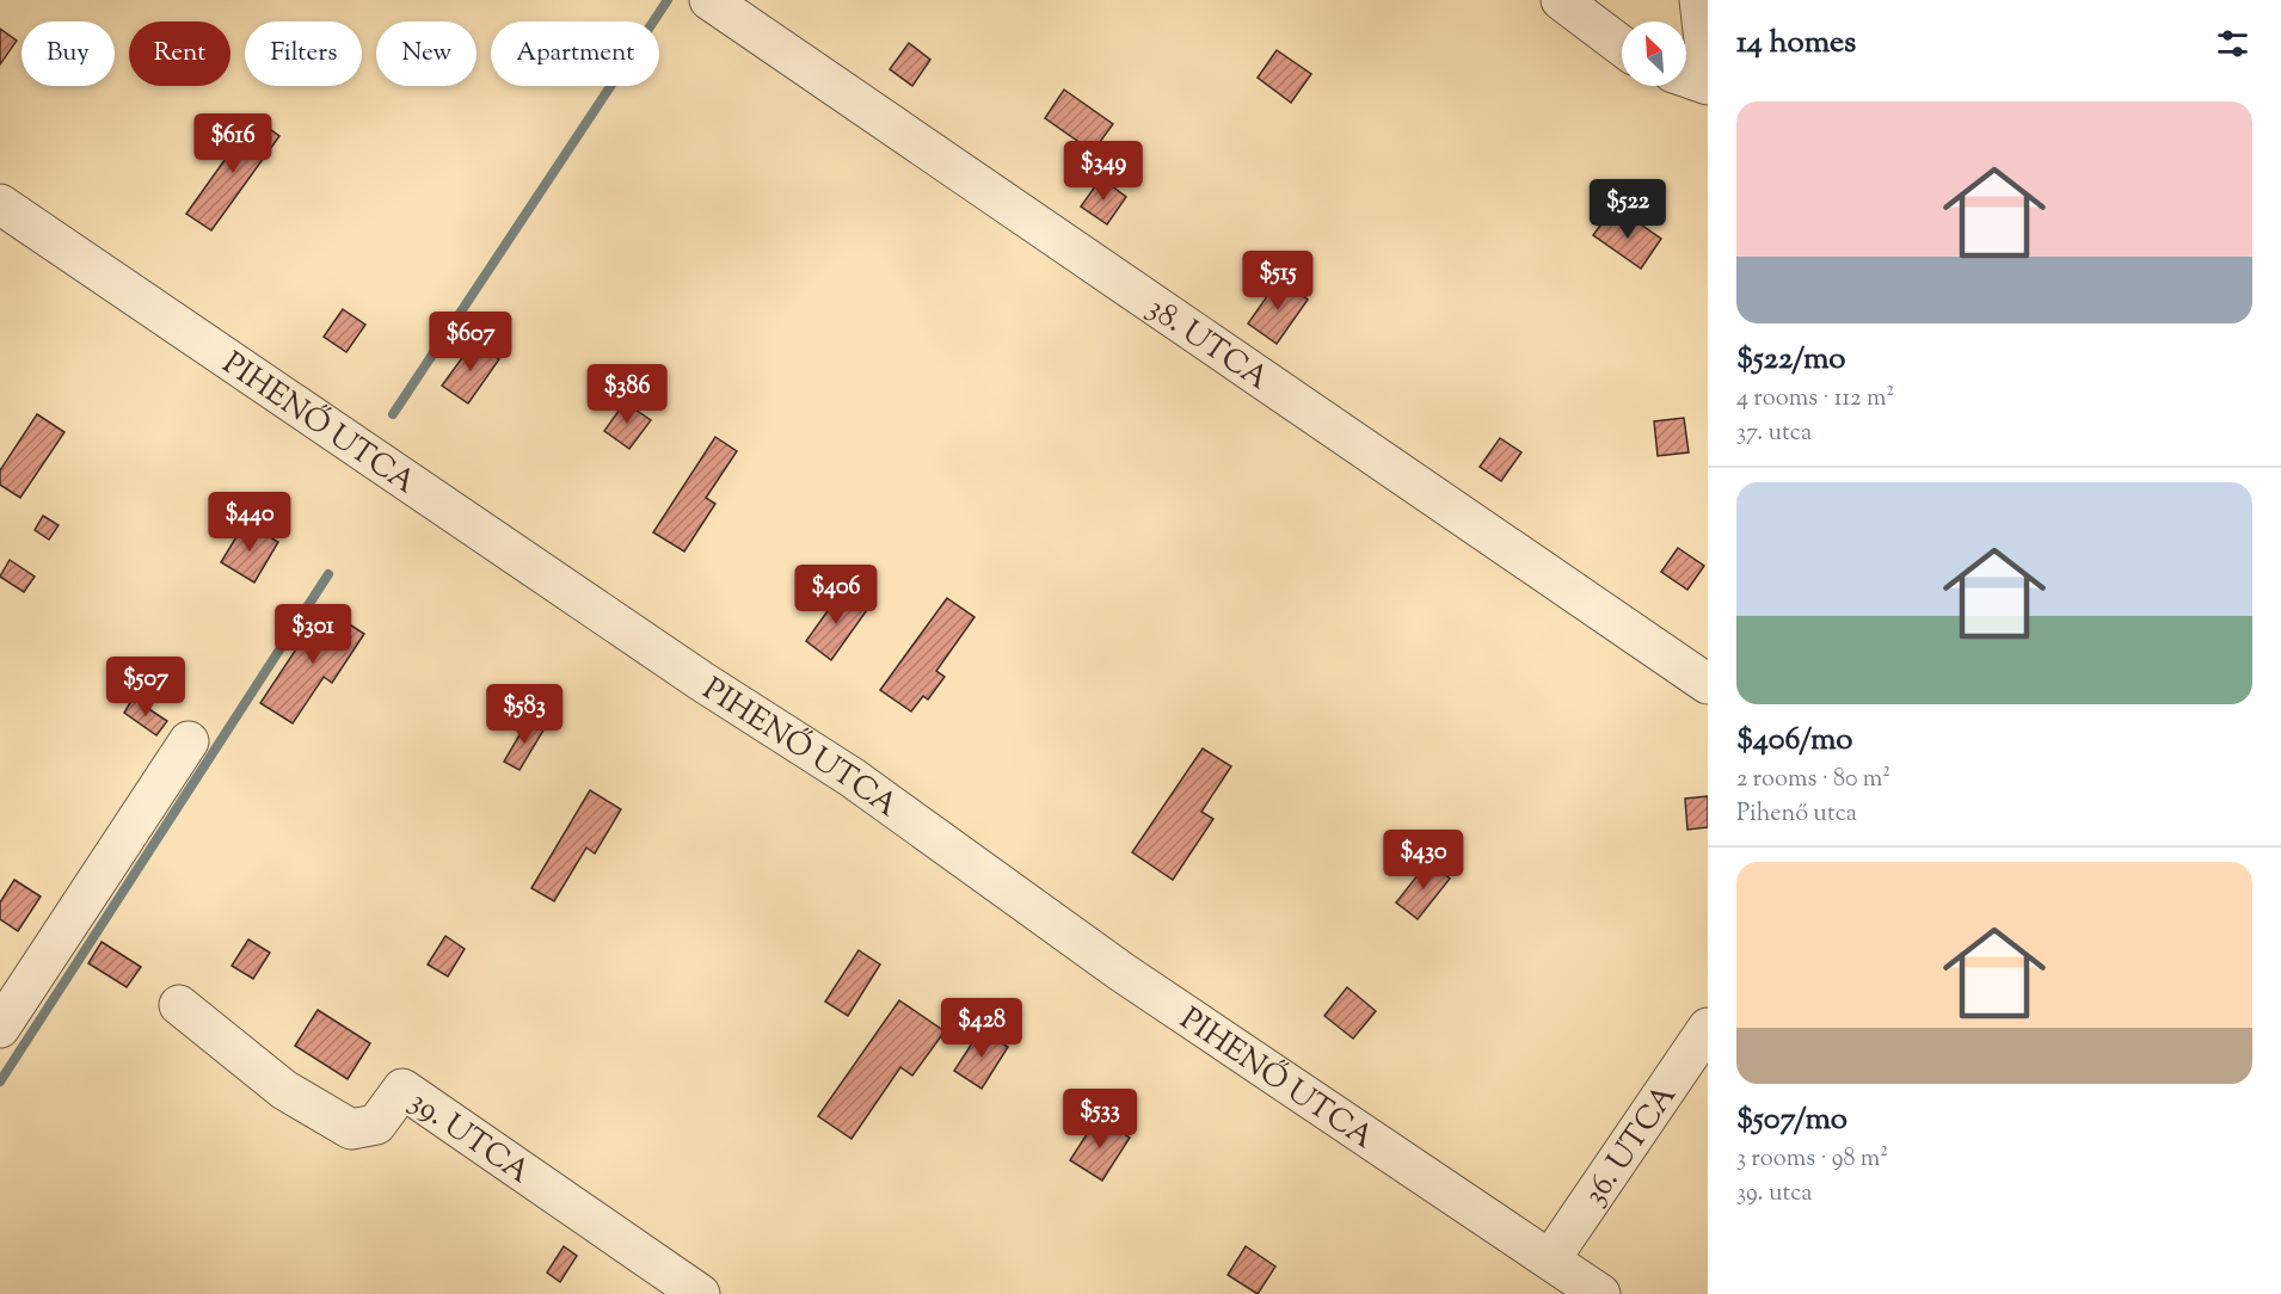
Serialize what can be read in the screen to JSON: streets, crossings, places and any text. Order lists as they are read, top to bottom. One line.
{"streets":{"street":["38. UTCA","PIHENŐ UTCA","39. UTCA","36. UTCA"]},"crossings":[["PIHENŐ UTCA","36. UTCA"]],"north":"top left","page":{"heading":"14 homes","chip":["Buy","Rent","Filters","New","Apartment"],"list":[{"name":"$522/mo","note":"4 rooms · 112 m² · 37. utca"},{"name":"$406/mo","note":"2 rooms · 80 m² · Pihenő utca"},{"name":"$507/mo","note":"3 rooms · 98 m² · 39. utca"}],"price":["$616","$349","$522","$515","$607","$386","$440","$406","$301","$507","$583","$430","$428","$533"]}}
